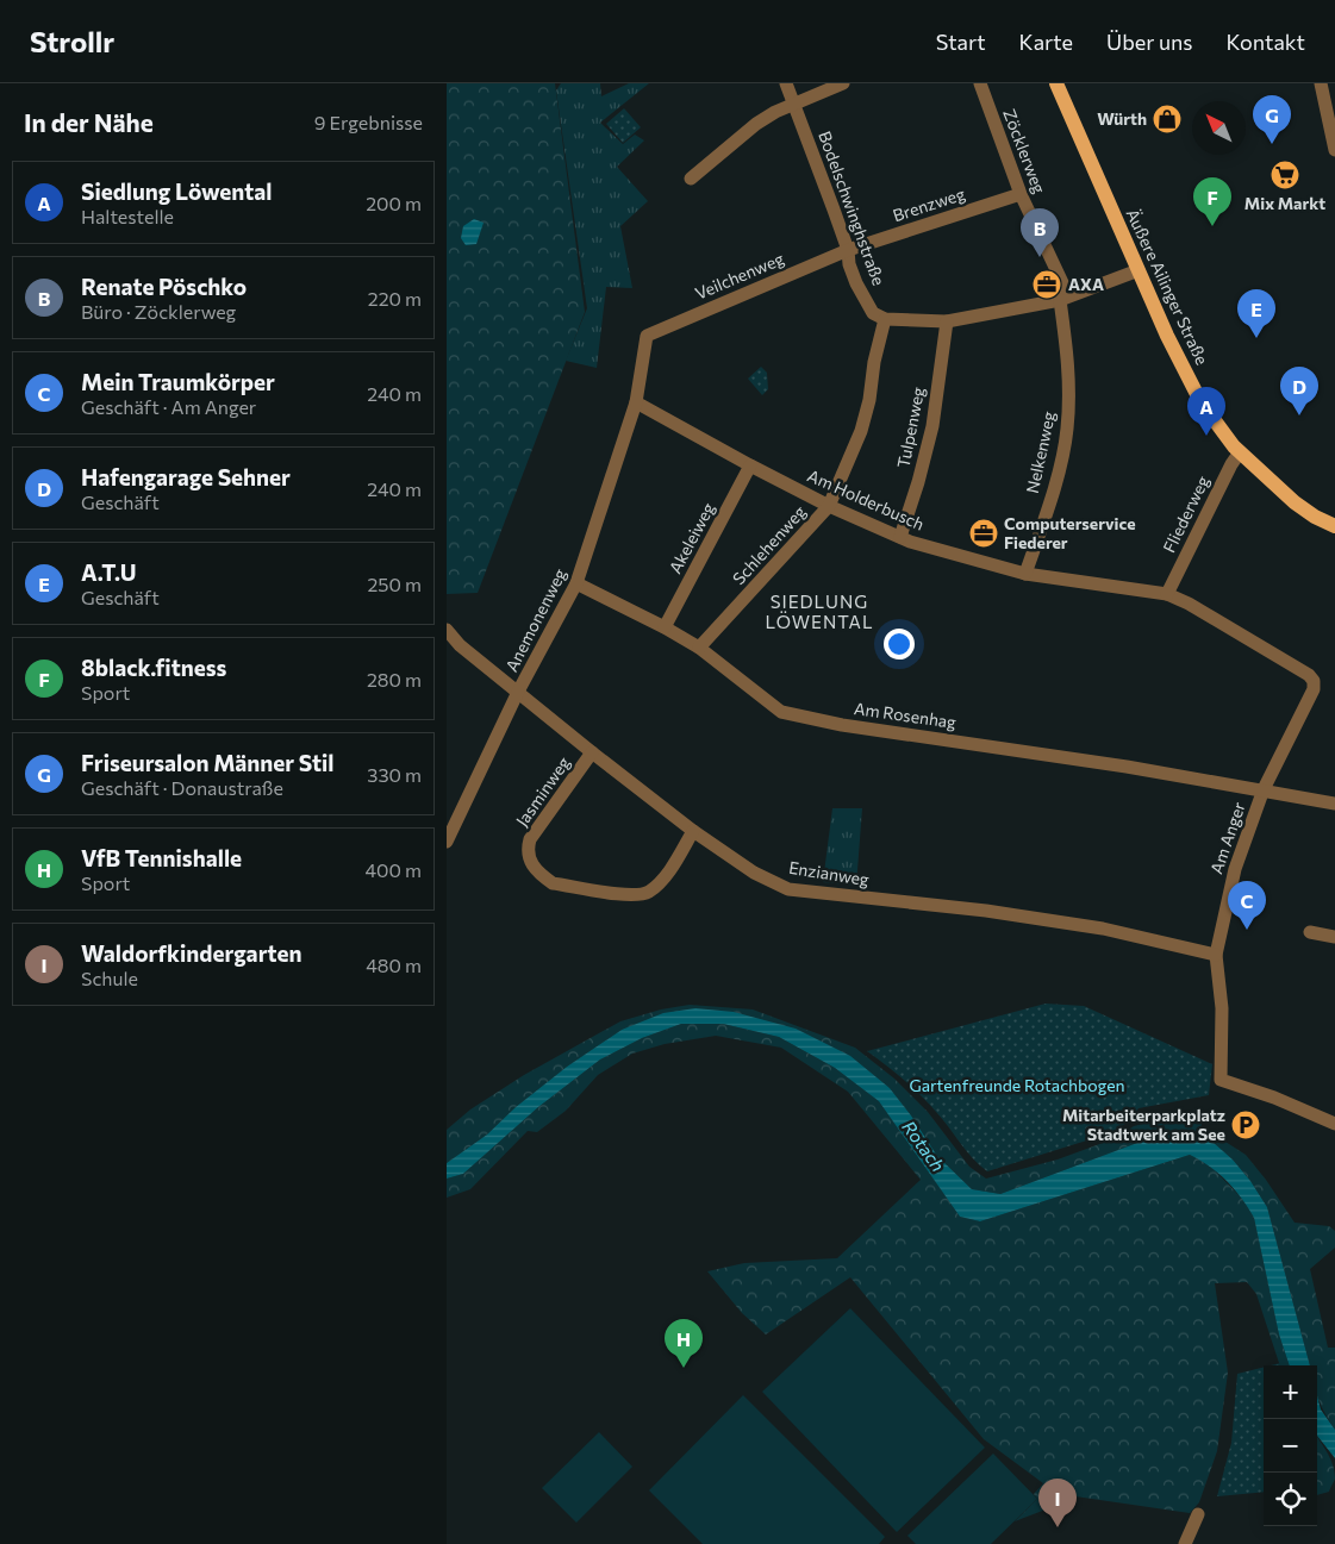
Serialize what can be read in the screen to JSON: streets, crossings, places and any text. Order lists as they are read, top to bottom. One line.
{"streets":{"main road":["Äußere Ailinger Straße"],"street":["Zöcklerweg","Brenzweg","Bodelschwinghstraße","Veilchenweg","Tulpenweg","Nelkenweg","Am Holderbusch","Fliederweg","Akeleiweg","Schlehenweg","Anemonenweg","Am Rosenhag","Jasminweg","Am Anger","Enzianweg"]},"crossings":[["Zöcklerweg","Brenzweg"],["Zöcklerweg","Nelkenweg"],["Brenzweg","Bodelschwinghstraße"],["Brenzweg","Veilchenweg"],["Bodelschwinghstraße","Veilchenweg"],["Bodelschwinghstraße","Schlehenweg"],["Veilchenweg","Anemonenweg"],["Äußere Ailinger Straße","Fliederweg"],["Tulpenweg","Am Holderbusch"],["Nelkenweg","Am Holderbusch"],["Am Holderbusch","Fliederweg"],["Am Holderbusch","Akeleiweg"],["Am Holderbusch","Schlehenweg"],["Am Holderbusch","Anemonenweg"],["Am Holderbusch","Am Anger"],["Akeleiweg","Am Rosenhag"],["Schlehenweg","Am Rosenhag"],["Anemonenweg","Am Rosenhag"],["Anemonenweg","Enzianweg"],["Am Rosenhag","Am Anger"],["Jasminweg","Enzianweg"],["Am Anger","Enzianweg"]],"districts":["SIEDLUNG LÖWENTAL"],"water":["Rotach"],"parks":["Gartenfreunde Rotachbogen"],"places":{"shop":["Würth"],"supermarket":["Mix Markt"],"office":["AXA","Computerservice Fiederer"],"parking":["Mitarbeiterparkplatz Stadtwerk am See"]},"north":"top left","page":{"header":"Strollr","nav":["Start","Karte","Über uns","Kontakt"],"heading":["In der Nähe","9 Ergebnisse"],"pins":["G","F","B","E","D","A","C","H","I"],"list":[{"mark":"A","name":"Siedlung Löwental","note":"Haltestelle","value":"200 m"},{"mark":"B","name":"Renate Pöschko","note":"Büro · Zöcklerweg","value":"220 m"},{"mark":"C","name":"Mein Traumkörper","note":"Geschäft · Am Anger","value":"240 m"},{"mark":"D","name":"Hafengarage Sehner","note":"Geschäft","value":"240 m"},{"mark":"E","name":"A.T.U","note":"Geschäft","value":"250 m"},{"mark":"F","name":"8black.fitness","note":"Sport","value":"280 m"},{"mark":"G","name":"Friseursalon Männer Stil","note":"Geschäft · Donaustraße","value":"330 m"},{"mark":"H","name":"VfB Tennishalle","note":"Sport","value":"400 m"},{"mark":"I","name":"Waldorfkindergarten","note":"Schule","value":"480 m"}],"map_buttons":["+","−"]}}
